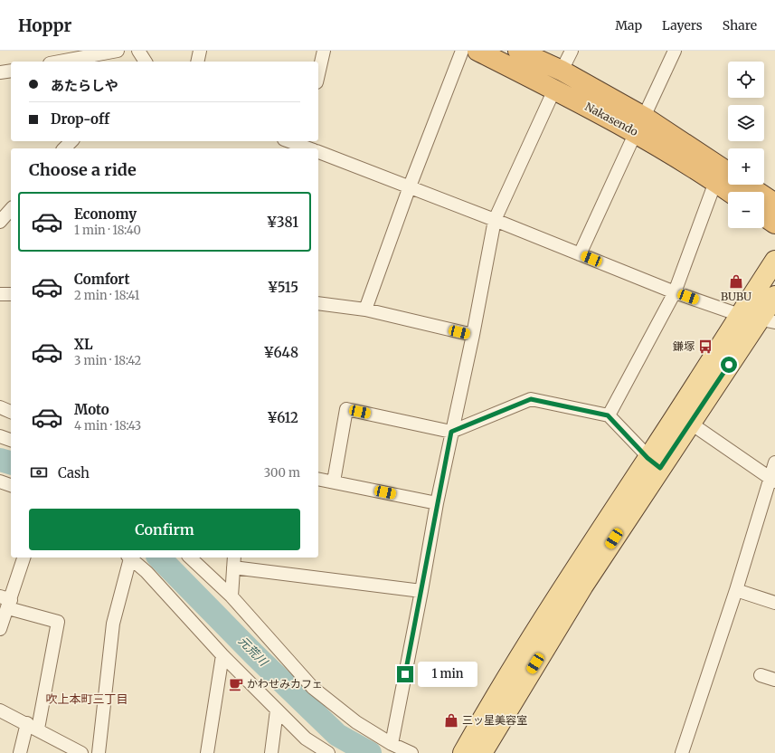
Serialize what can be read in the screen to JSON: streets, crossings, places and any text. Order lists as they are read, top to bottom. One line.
{"streets":{"highway":["Nakasendo"]},"districts":["吹上本町三丁目"],"water":["元荒川"],"places":{"shop":["BUBU","三ッ星美容室"],"bus stop":["鎌塚"],"cafe":["かわせみカフェ"]},"page":{"header":"Hoppr","nav":["Map","Layers","Share"],"map_buttons":["+","−"],"banner":["あたらしや","Drop-off"],"heading":"Choose a ride","list":[{"name":"Economy","note":"1 min · 18:40","value":"¥381"},{"name":"Comfort","note":"2 min · 18:41","value":"¥515"},{"name":"XL","note":"3 min · 18:42","value":"¥648"},{"name":"Moto","note":"4 min · 18:43","value":"¥612"}],"pay":["Cash","300 m"],"buttons":"Confirm","bubble":"1 min"}}
